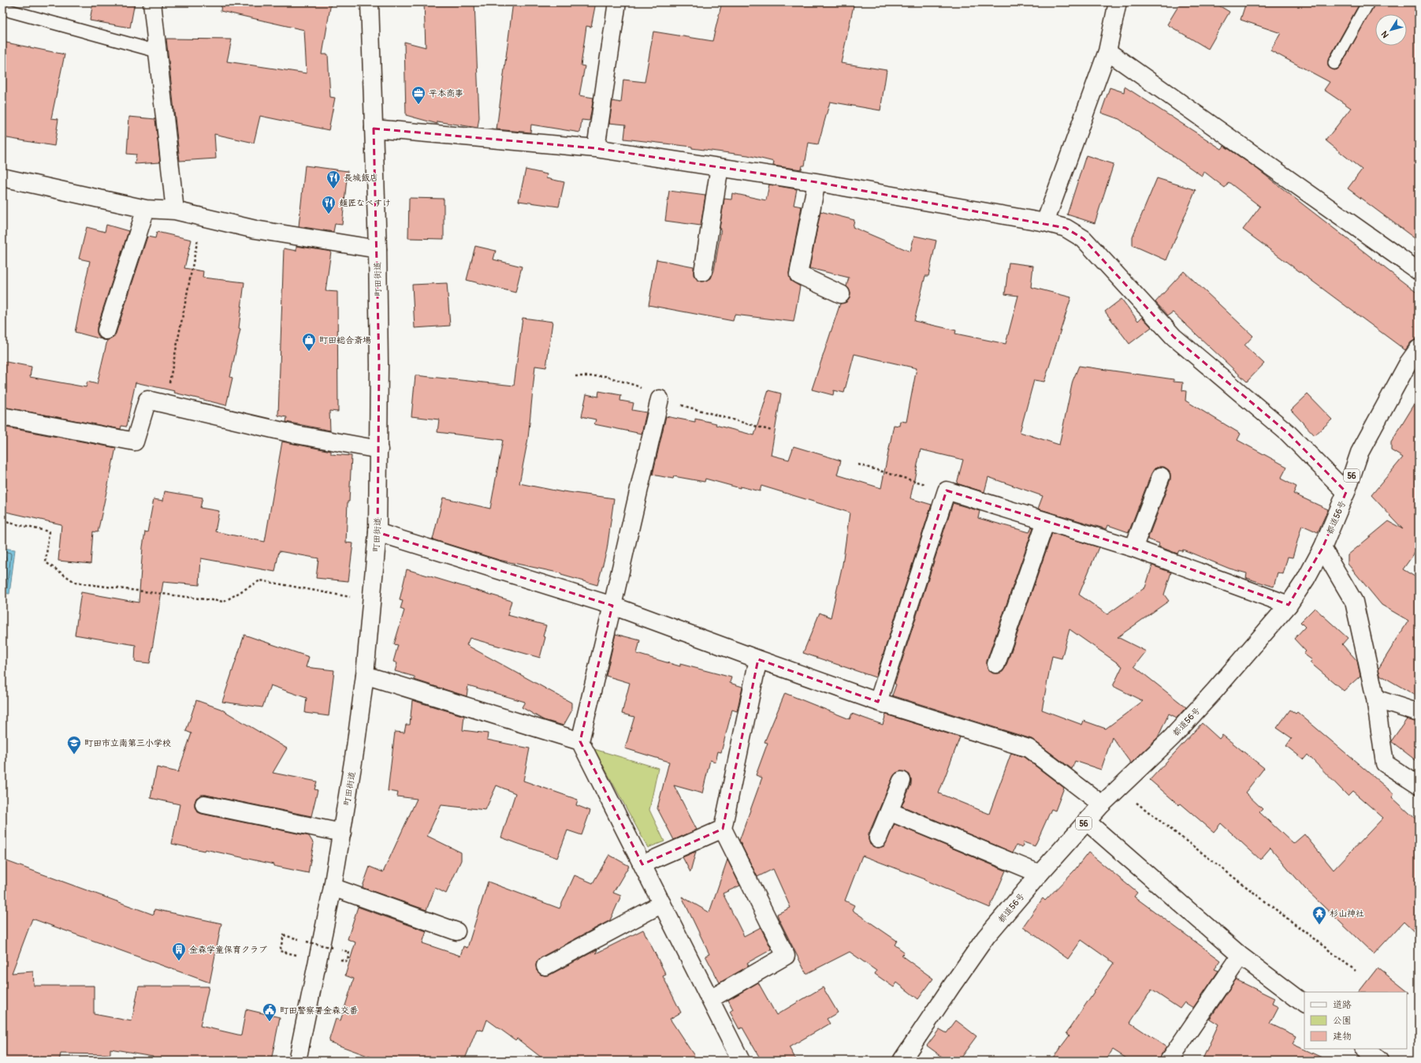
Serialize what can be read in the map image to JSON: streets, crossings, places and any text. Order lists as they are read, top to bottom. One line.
{"streets":{"street":["町田街道","56","都道56号"]},"places":{"office":["平本商事"],"restaurant":["長城飯店","麺匠なべすけ"],"shop":["町田総合斎場"],"school or university":["町田市立南第三小学校"],"temple":["杉山神社"],"building":["金森学童保育クラブ"],"public building":["町田警察署金森交番"]},"legend":["道路","公園","建物"],"north":"bottom left"}
